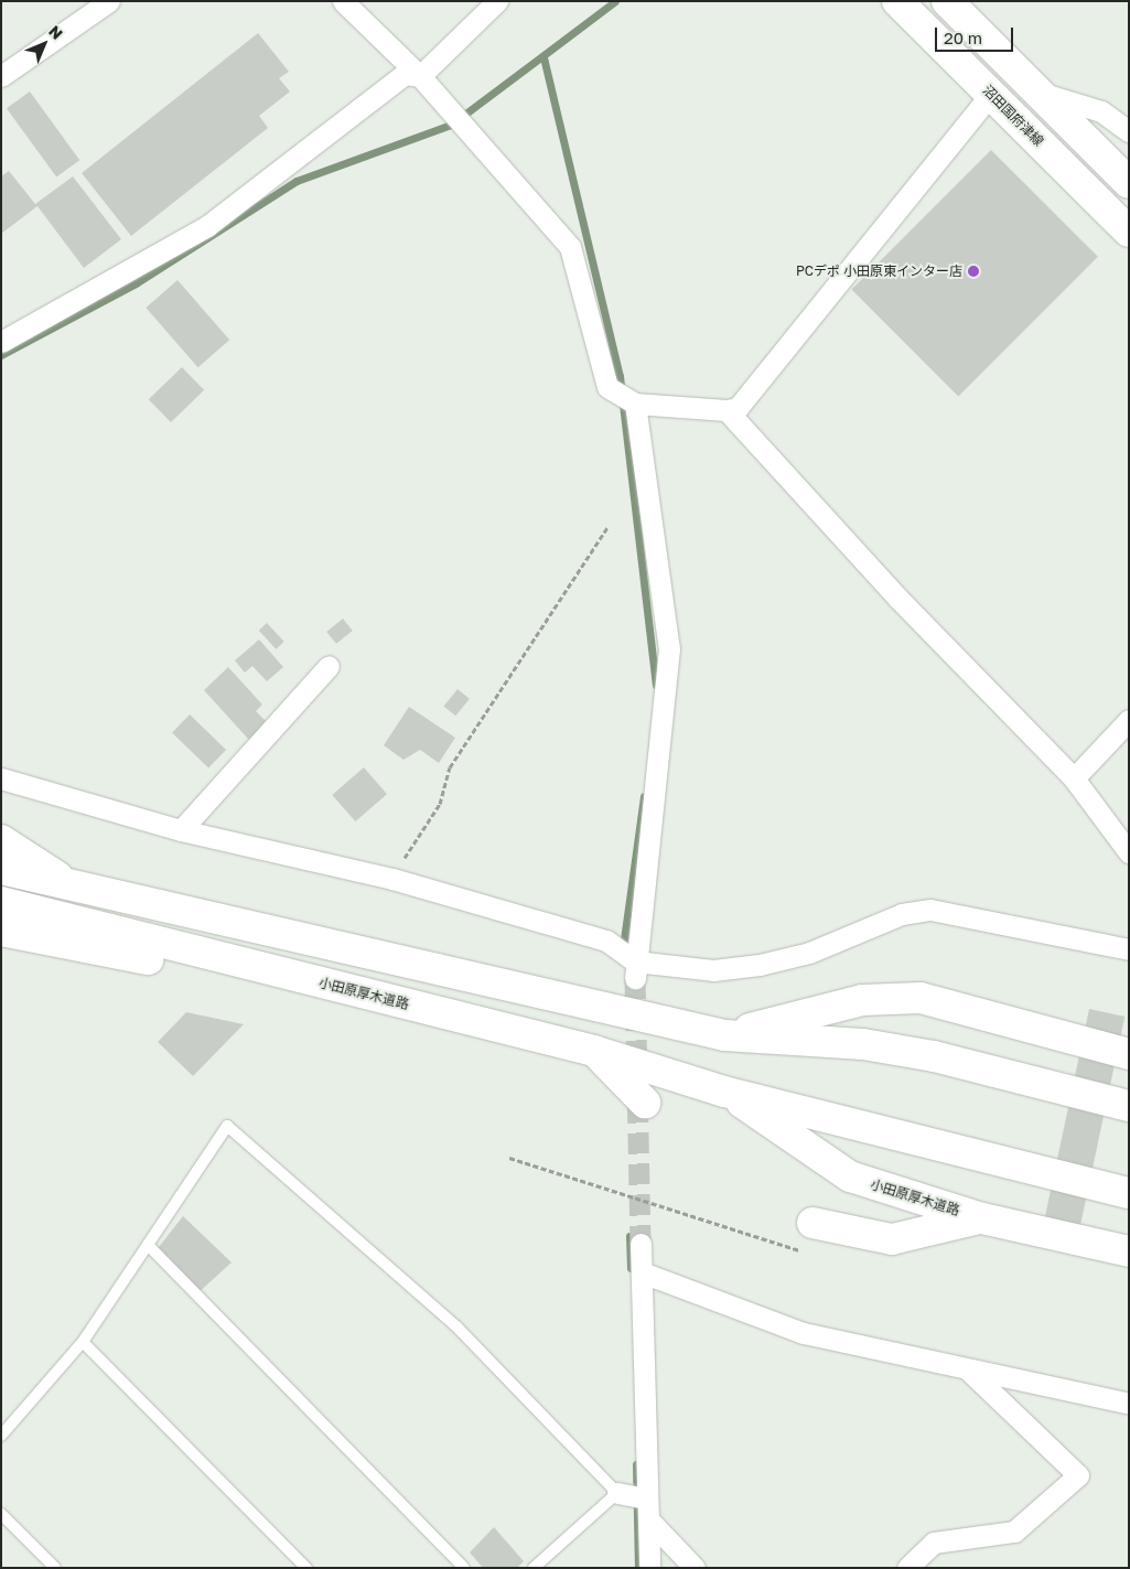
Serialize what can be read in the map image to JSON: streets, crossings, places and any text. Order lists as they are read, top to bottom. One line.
{"streets":{"main road":["沼田国府津線","小田原厚木道路"]},"places":["PCデポ 小田原東インター店"],"scale_bar":"20 m","north":"top right"}
